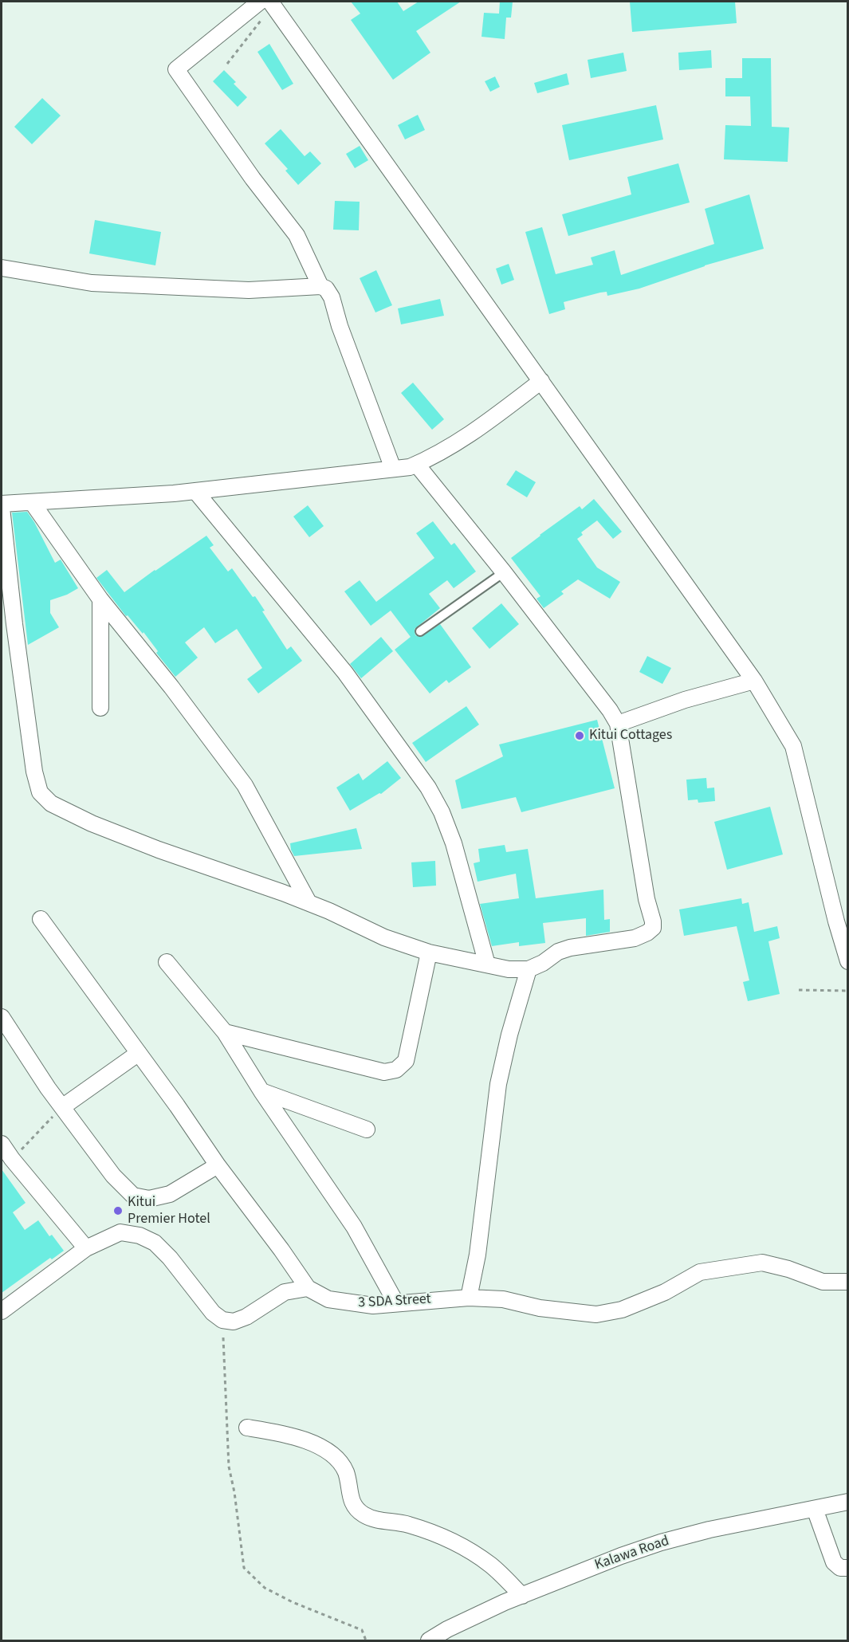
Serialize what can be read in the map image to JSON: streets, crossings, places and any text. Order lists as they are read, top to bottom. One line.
{"streets":{"street":["3 SDA Street","Kalawa Road"]},"places":["Kitui Cottages","Kitui Premier Hotel"]}
